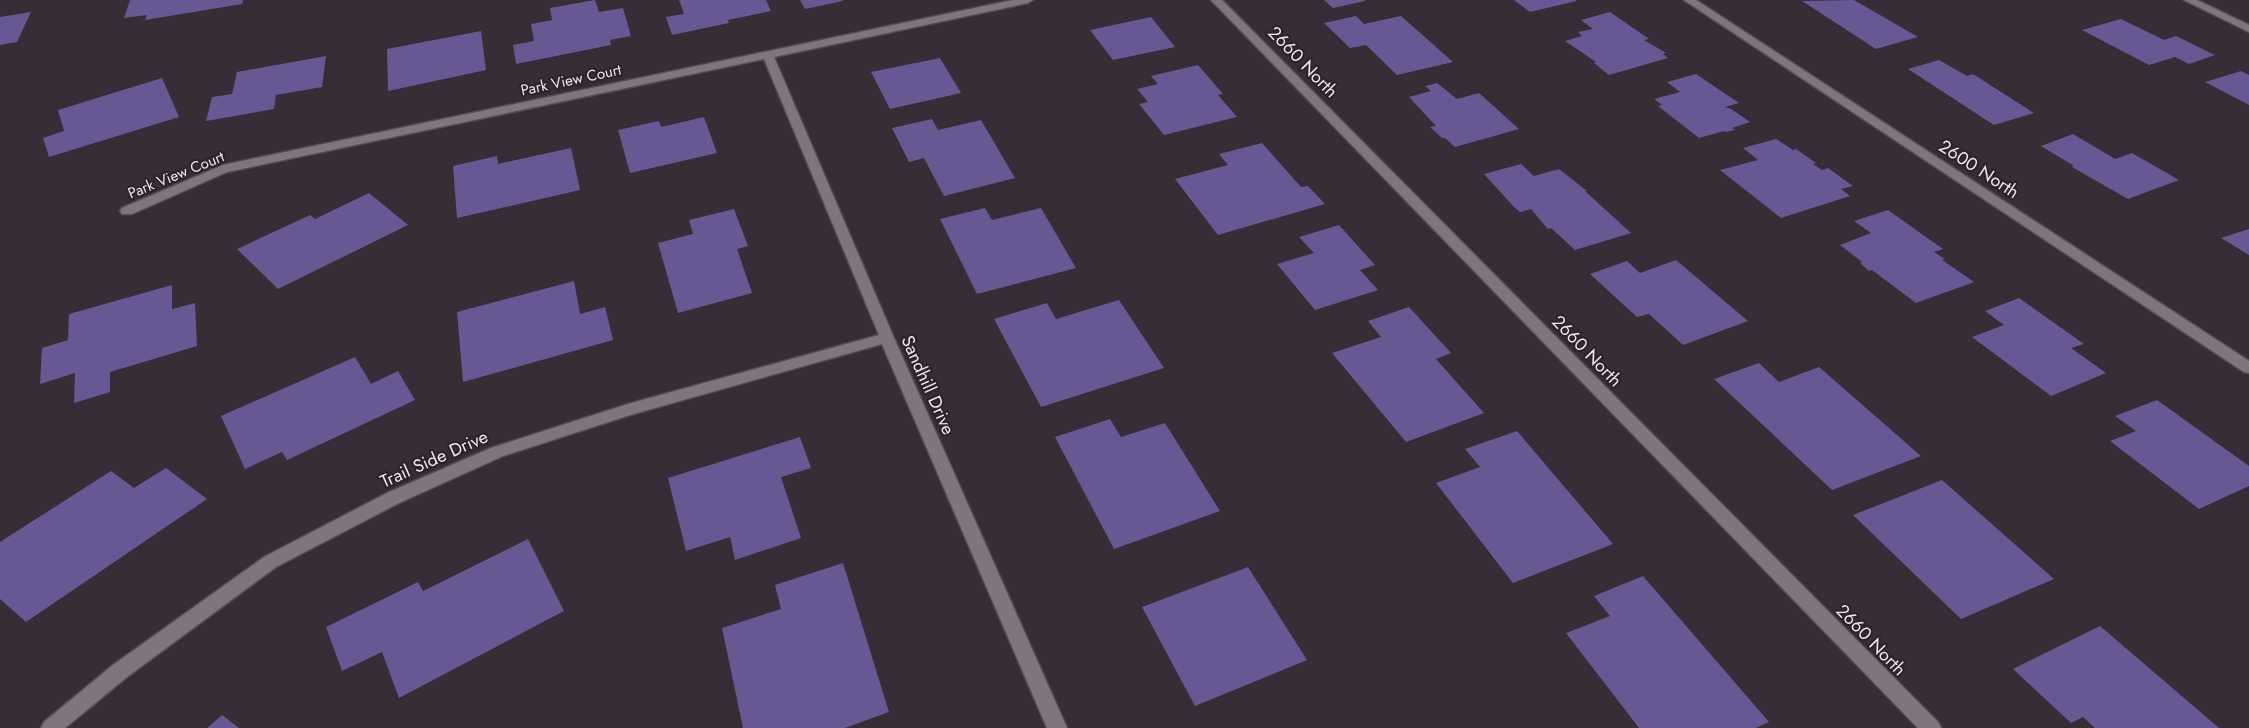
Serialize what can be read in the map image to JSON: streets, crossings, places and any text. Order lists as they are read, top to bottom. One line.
{"streets":{"street":["2660 North","Park View Court","2600 North","Sandhill Drive","Trail Side Drive"]},"crossings":[["Park View Court","Sandhill Drive"],["Sandhill Drive","Trail Side Drive"]]}
